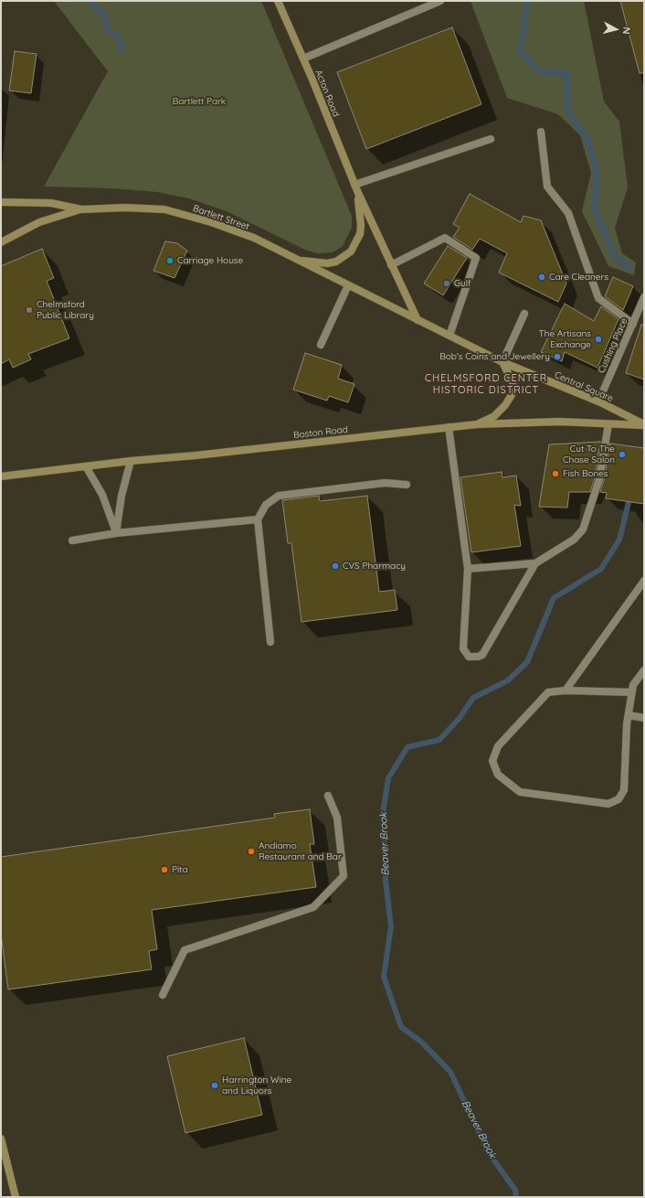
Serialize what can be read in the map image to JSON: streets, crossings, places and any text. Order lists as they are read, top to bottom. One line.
{"streets":{"main road":["Acton Road","Bartlett Street","Central Square","Boston Road"],"street":["Cushing Place"]},"crossings":[["Acton Road","Bartlett Street"],["Acton Road","Central Square"],["Bartlett Street","Central Square"],["Cushing Place","Central Square"],["Central Square","Boston Road"]],"districts":["CHELMSFORD CENTER HISTORIC DISTRICT"],"water":["Beaver Brook"],"parks":["Bartlett Park"],"places":["Carriage House","Care Cleaners","Gulf","Chelmsford Public Library","The Artisans Exchange","Bob's Coins and Jewellery","Cut To The Chase Salon","Fish Bones","CVS Pharmacy","Andiamo Restaurant and Bar","Pita","Harrington Wine and Liquors"],"north":"right"}
